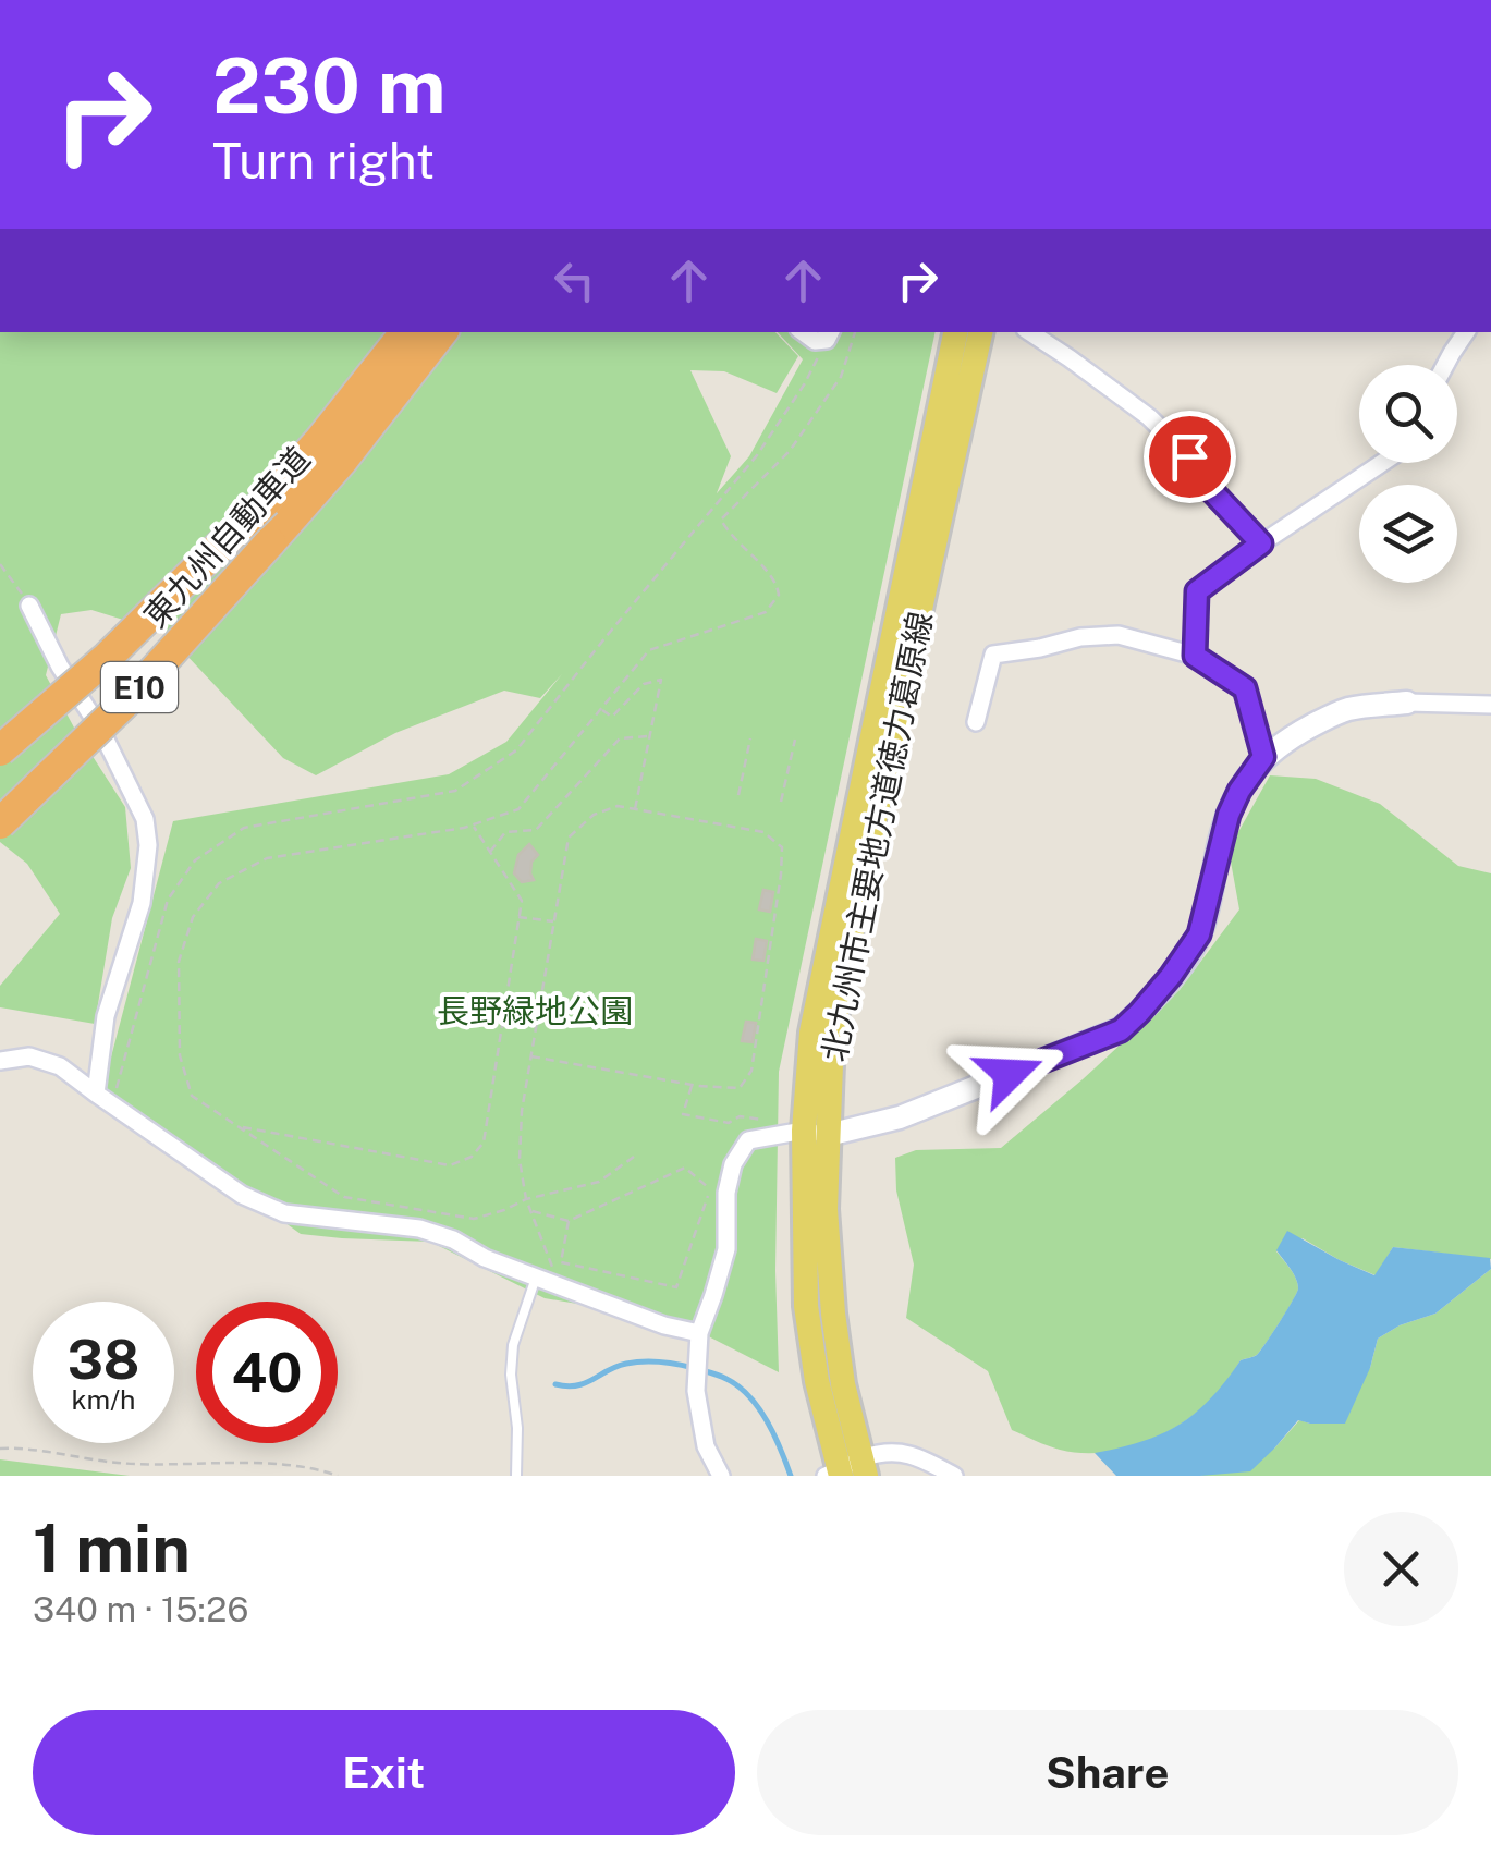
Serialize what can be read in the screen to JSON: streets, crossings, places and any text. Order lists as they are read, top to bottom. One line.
{"streets":{"highway":["東九州自動車道","E10"],"main road":["北九州市主要地方道徳力葛原線"]},"parks":["長野緑地公園"],"page":{"turn":["230 m","Turn right"],"speed":"38 km/h","limit":"40","heading":["1 min","340 m · 15:26"],"buttons":["Exit","Share"]}}
